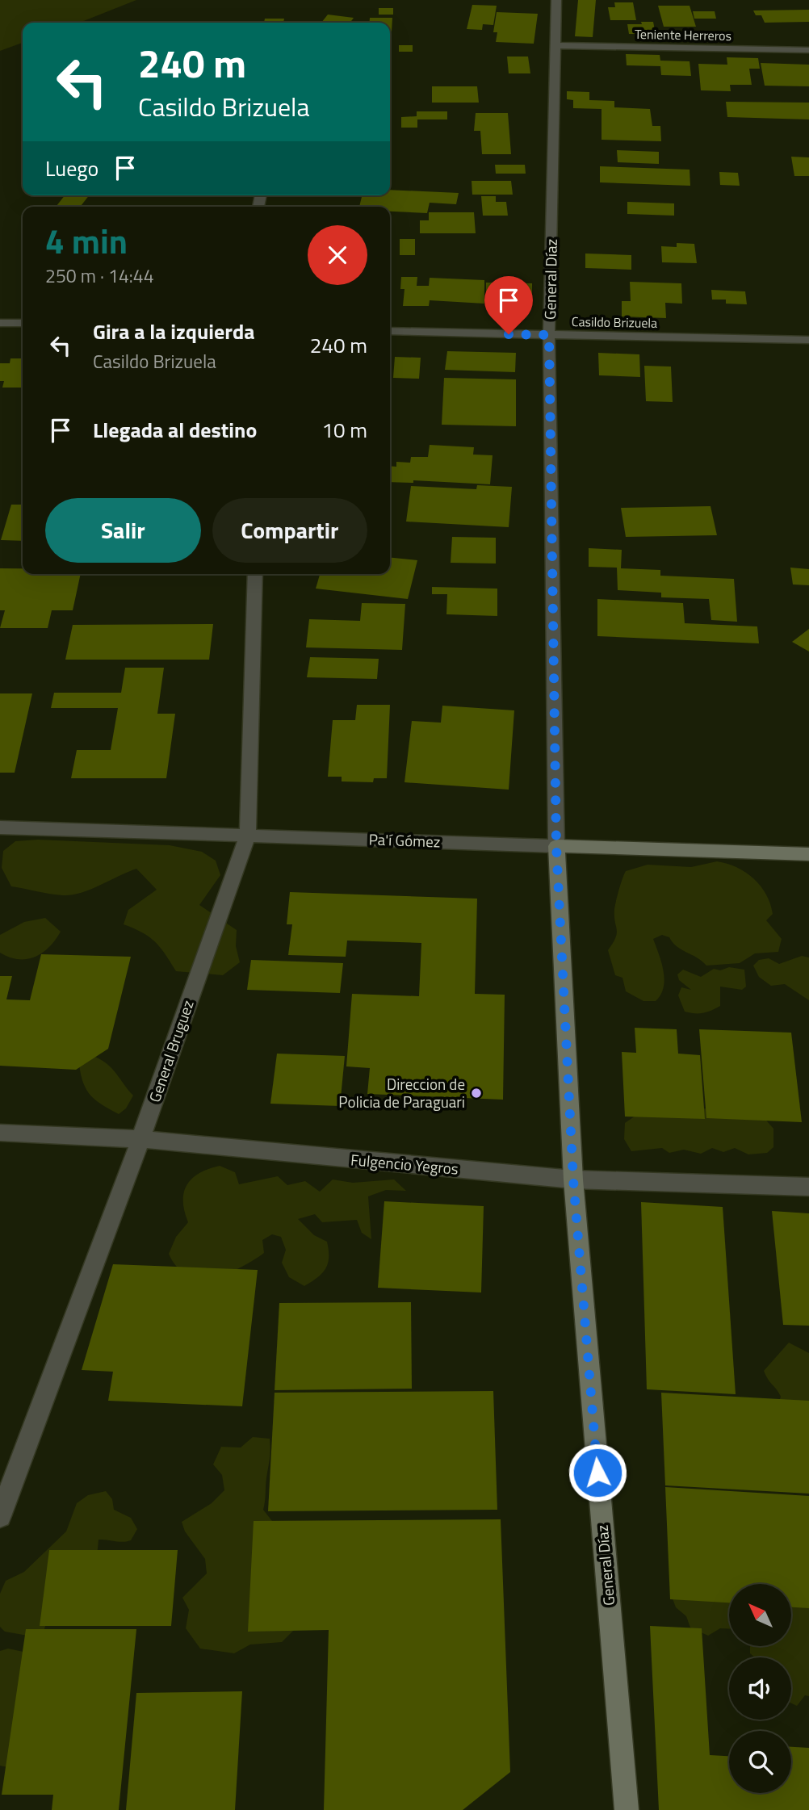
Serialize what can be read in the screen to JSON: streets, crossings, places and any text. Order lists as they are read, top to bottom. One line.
{"streets":{"street":["Teniente Herreros","General Díaz","Casildo Brizuela","Pa'í Gómez","General Bruguez","Fulgencio Yegros"]},"crossings":[["Teniente Herreros","General Díaz"],["General Díaz","Casildo Brizuela"],["General Díaz","Pa'í Gómez"],["General Díaz","Fulgencio Yegros"],["Pa'í Gómez","General Bruguez"],["General Bruguez","Fulgencio Yegros"]],"places":["Direccion de Policia de Paraguari"],"north":"top left","page":{"turn":["240 m","Casildo Brizuela"],"then":"Luego","heading":["4 min","250 m · 14:44"],"list":[{"name":"Gira a la izquierda","note":"Casildo Brizuela","value":"240 m"},{"name":"Llegada al destino","value":"10 m"}],"buttons":["Salir","Compartir"]}}
